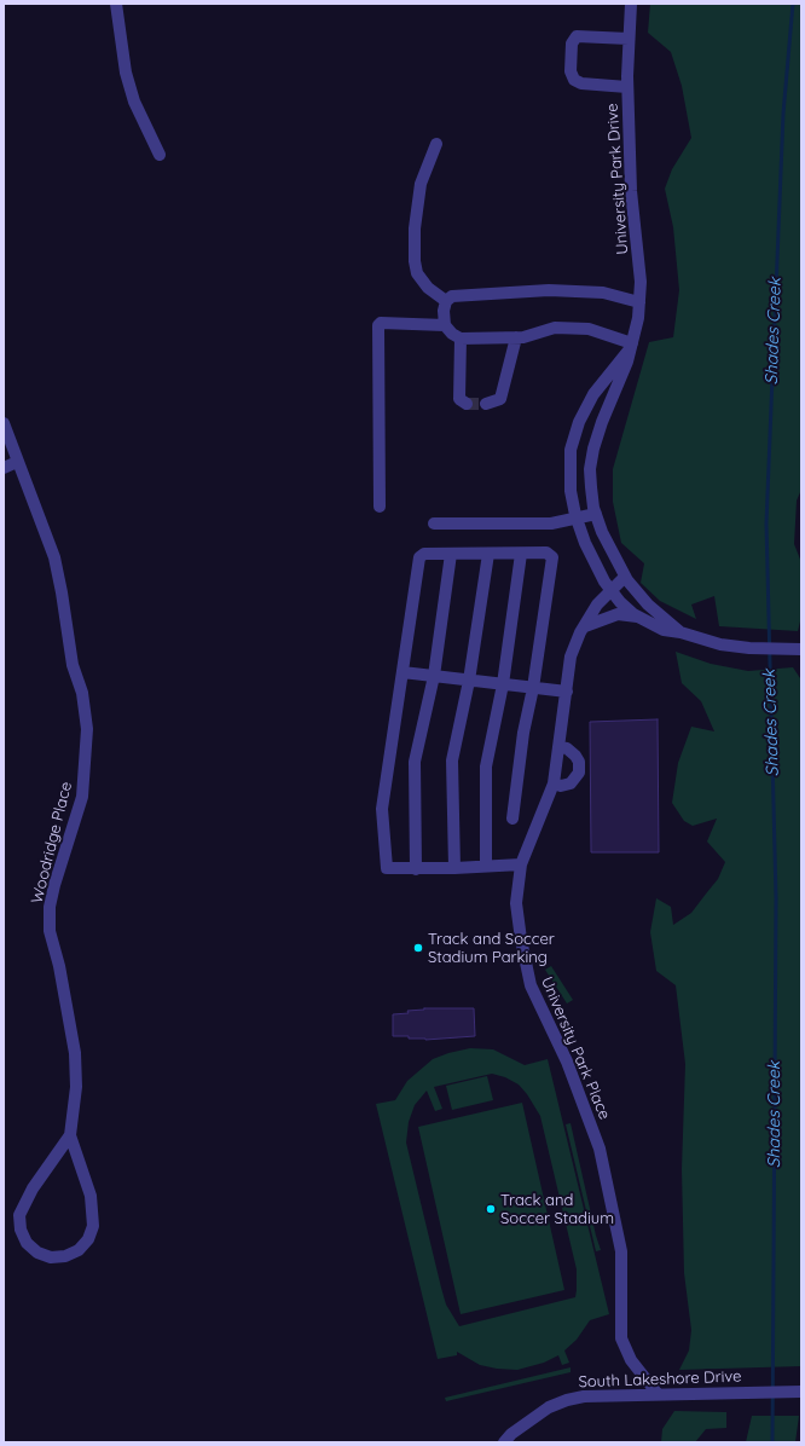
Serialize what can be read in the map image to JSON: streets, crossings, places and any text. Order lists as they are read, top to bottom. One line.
{"streets":{"street":["University Park Drive","Woodridge Place","University Park Place","South Lakeshore Drive"]},"crossings":[["University Park Drive","University Park Place"],["University Park Place","South Lakeshore Drive"]],"water":["Shades Creek"],"places":["Track and Soccer Stadium Parking","Track and Soccer Stadium"]}
